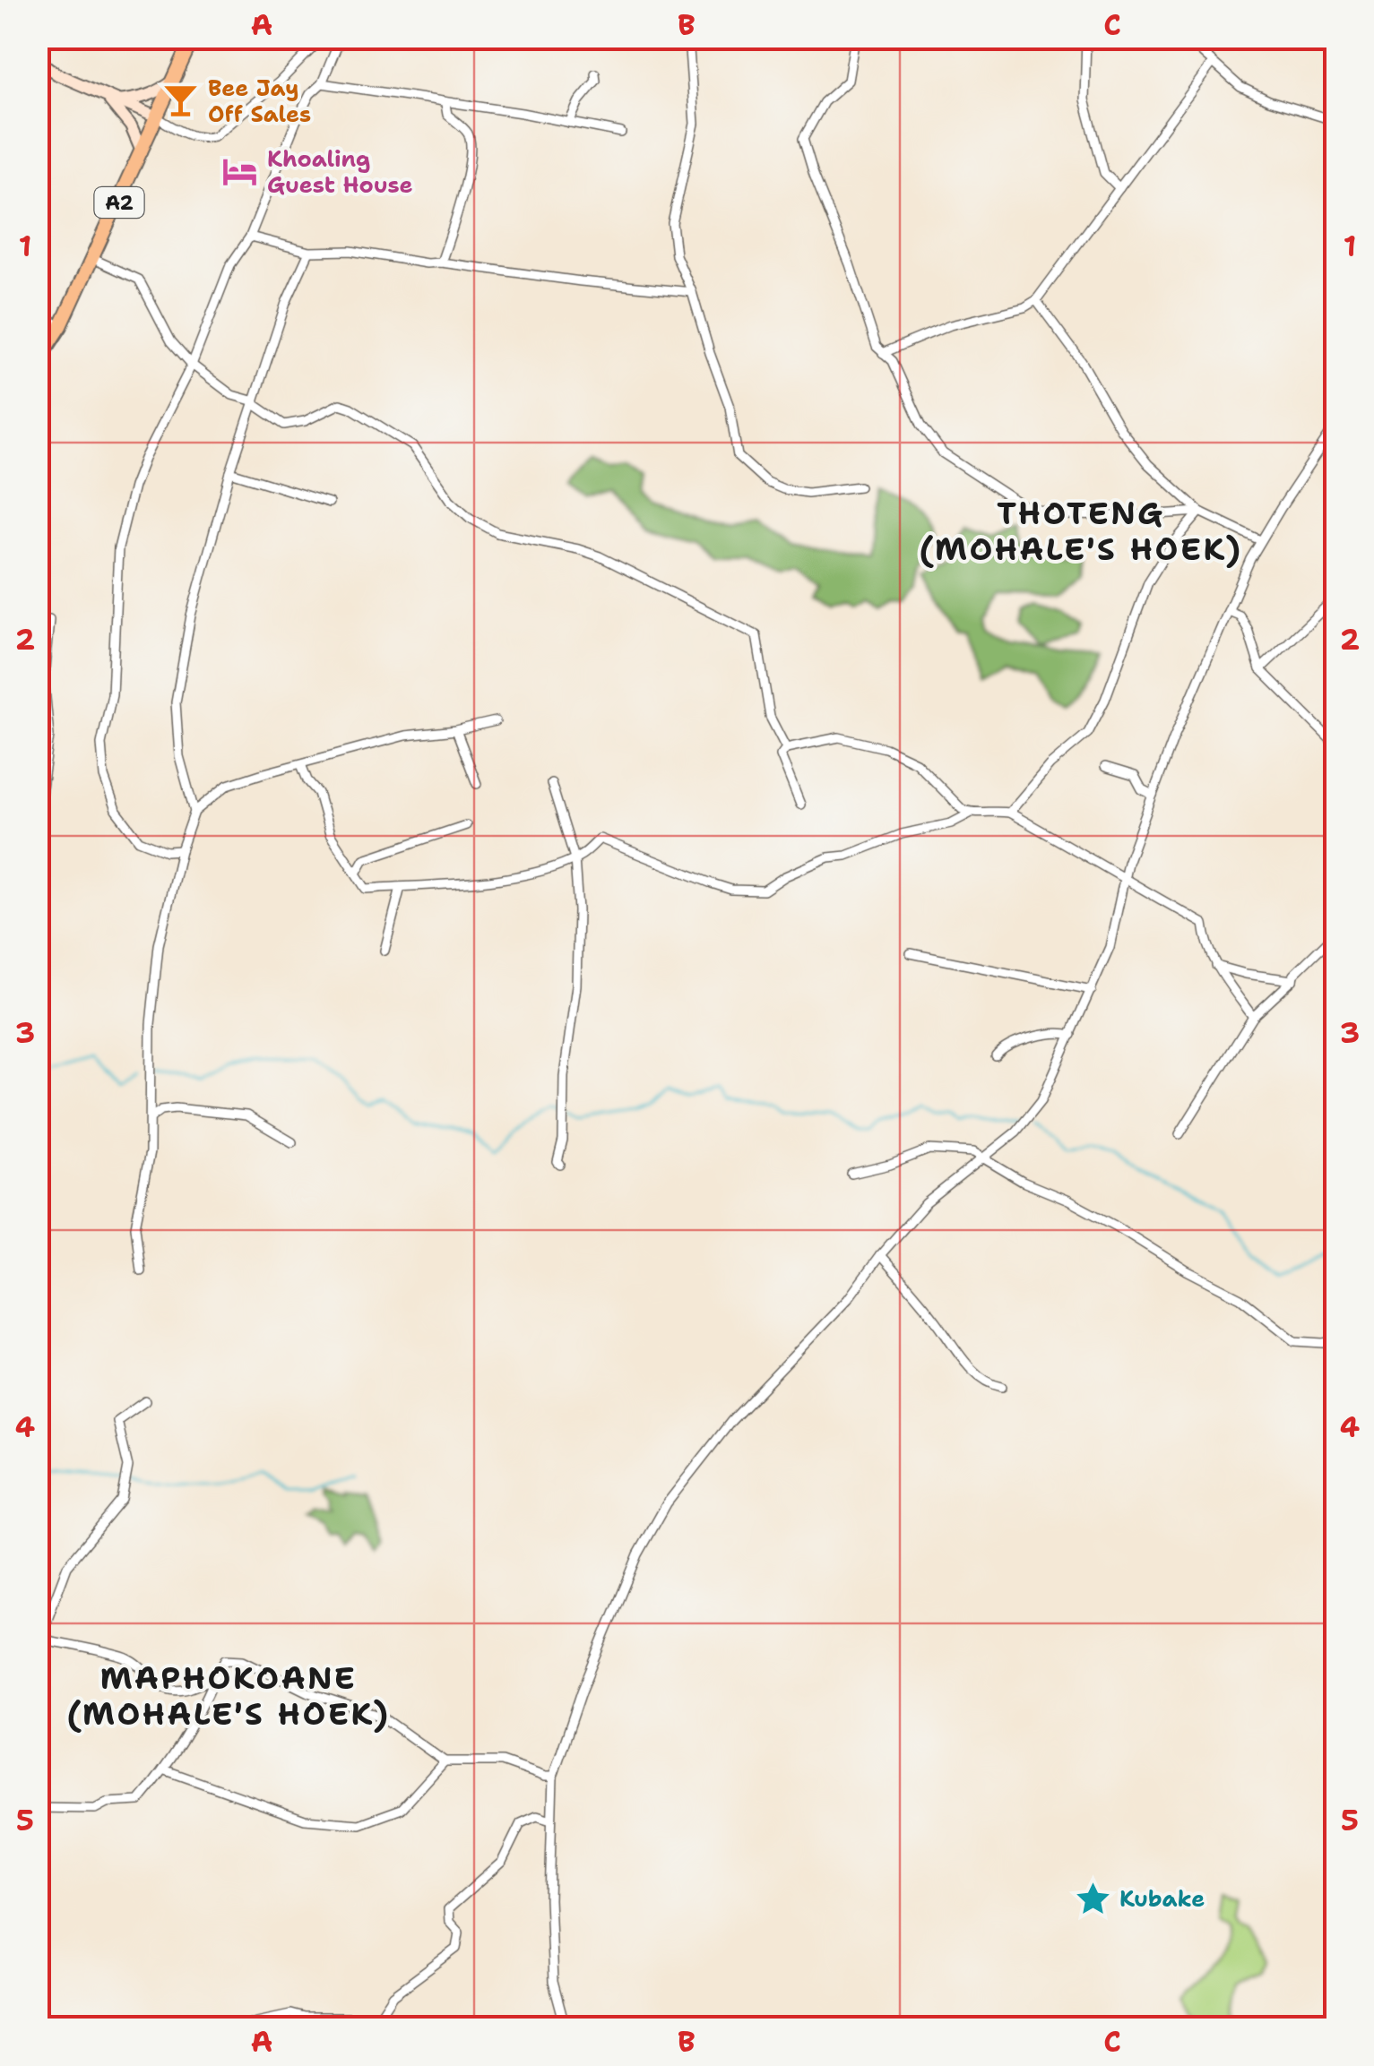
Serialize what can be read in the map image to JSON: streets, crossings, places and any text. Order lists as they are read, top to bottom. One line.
{"streets":{"main road":["A2"]},"districts":["THOTENG (MOHALE'S HOEK)","MAPHOKOANE (MOHALE'S HOEK)"],"places":{"bar":["Bee Jay Off Sales"],"hotel":["Khoaling Guest House"],"place":["Kubake"]},"grid":{"columns":["A","B","C"],"rows":["1","2","3","4","5"]}}
